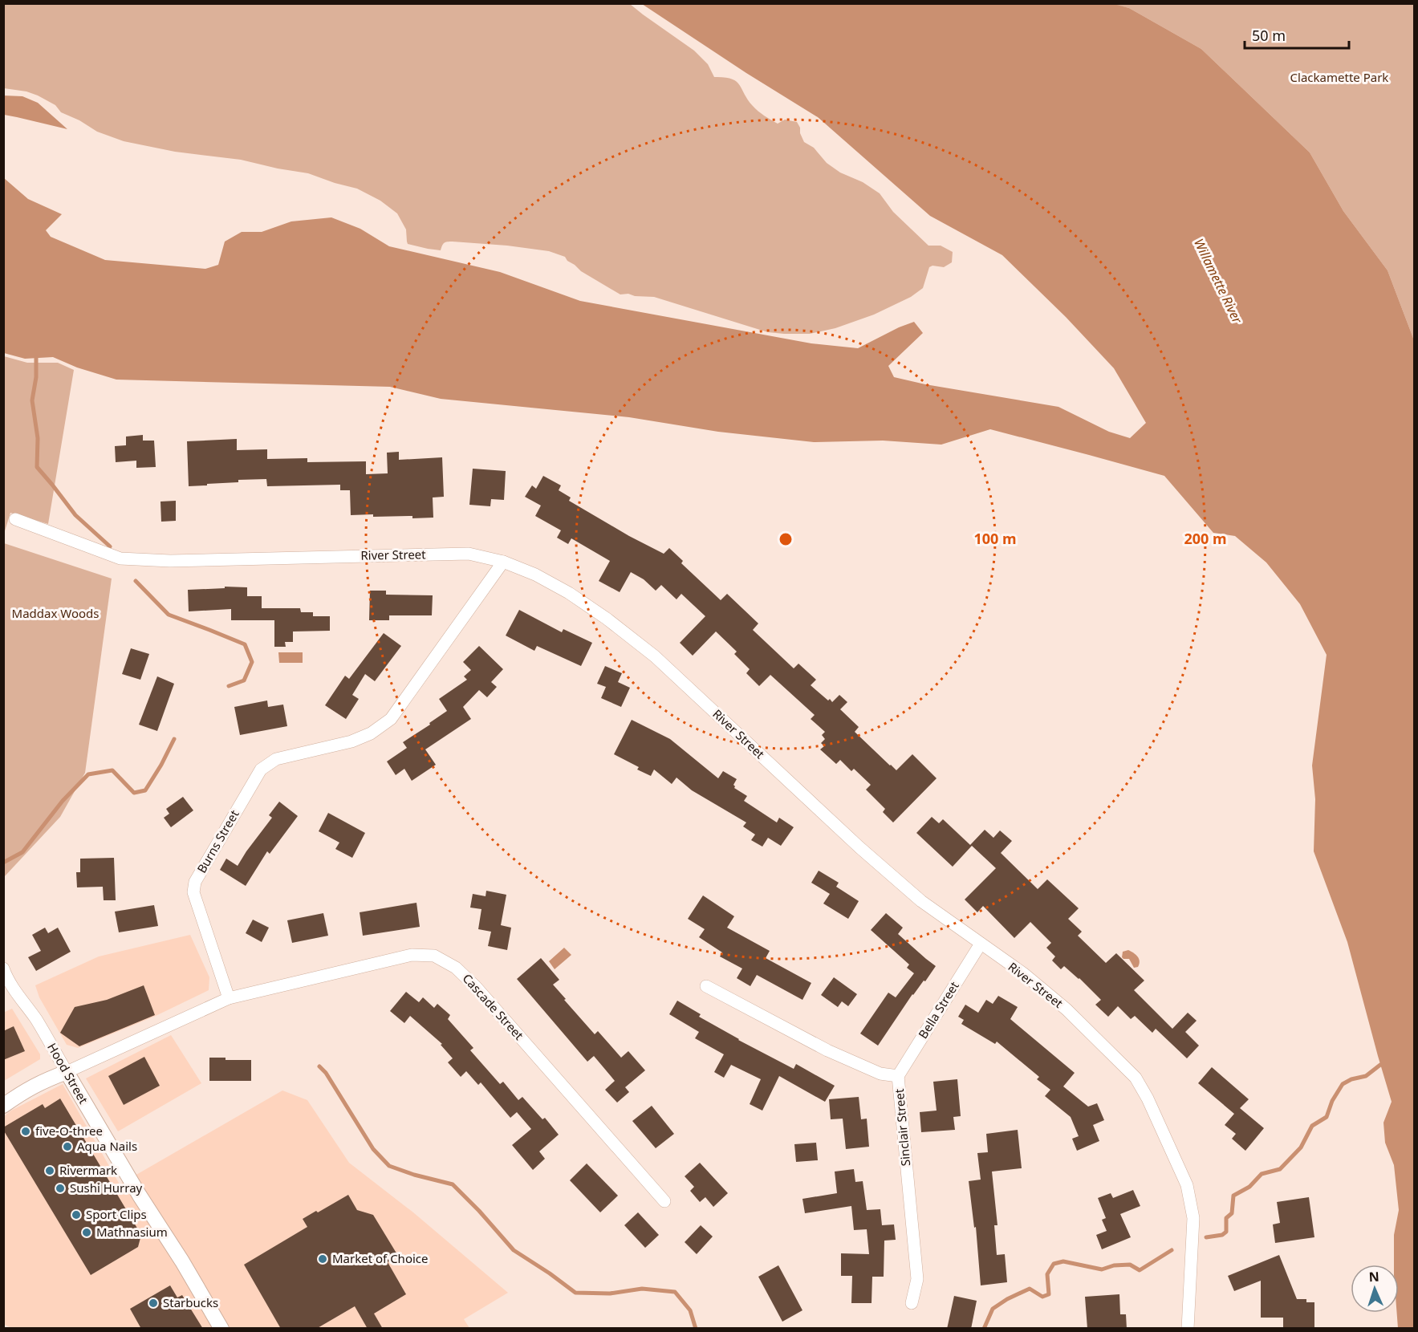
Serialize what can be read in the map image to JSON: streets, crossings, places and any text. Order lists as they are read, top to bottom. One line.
{"streets":{"street":["River Street","Burns Street","Cascade Street","Bella Street","Hood Street","Sinclair Street"]},"crossings":[["River Street","Burns Street"],["River Street","Bella Street"],["Burns Street","Cascade Street"],["Bella Street","Sinclair Street"]],"water":["Willamette River"],"parks":["Clackamette Park","Maddax Woods"],"places":["five-O-three","Aqua Nails","Rivermark","Sushi Hurray","Sport Clips","Mathnasium","Market of Choice","Starbucks"],"scale_bar":"50 m","north":"top","rings":["100 m","200 m"]}
